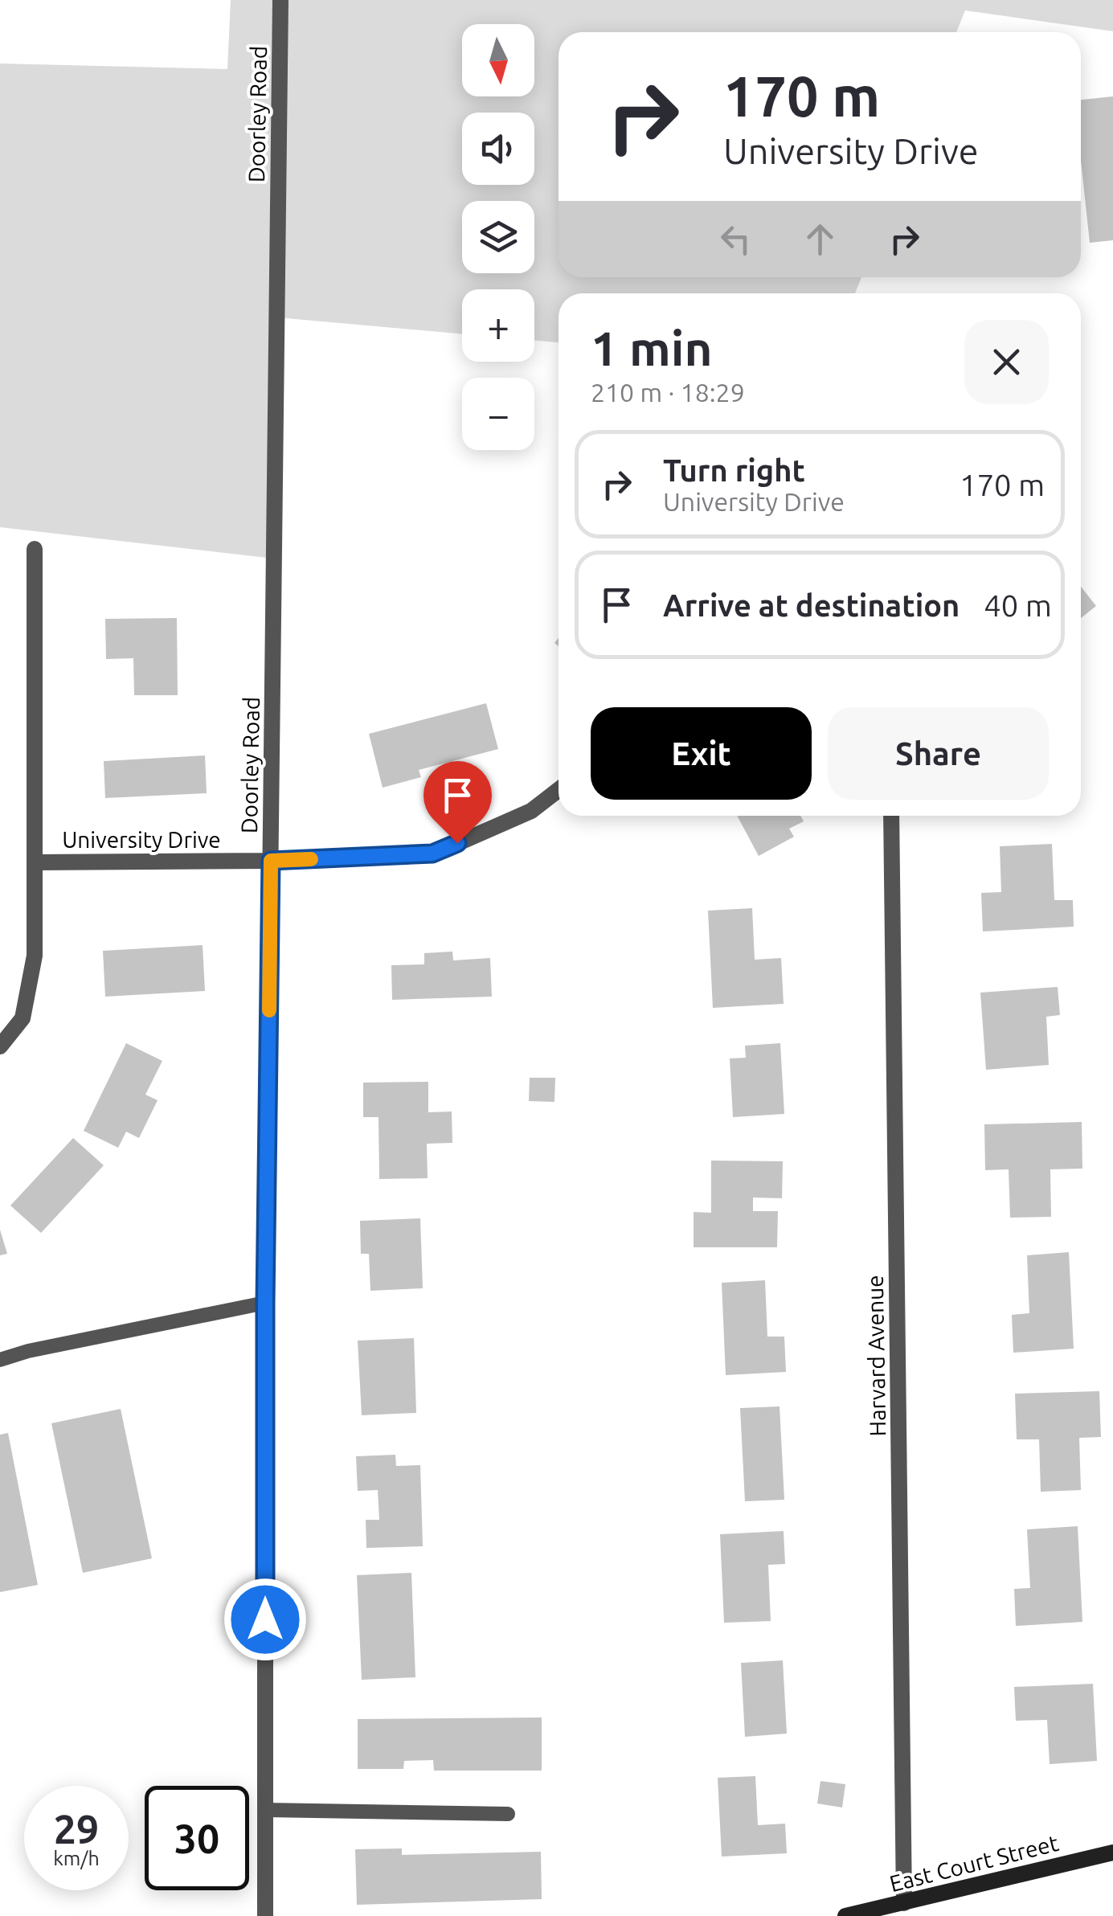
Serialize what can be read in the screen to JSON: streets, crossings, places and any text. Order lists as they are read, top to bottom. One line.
{"streets":{"main road":["East Court Street"],"street":["Doorley Road","University Drive","Harvard Avenue"]},"crossings":[["Doorley Road","University Drive"],["Harvard Avenue","East Court Street"]],"north":"bottom","page":{"map_buttons":["+","−"],"turn":["170 m","University Drive"],"heading":["1 min","210 m · 18:29"],"list":[{"name":"Turn right","note":"University Drive","value":"170 m"},{"name":"Arrive at destination","value":"40 m"}],"buttons":["Exit","Share"],"speed":"29 km/h","limit":"30"}}
